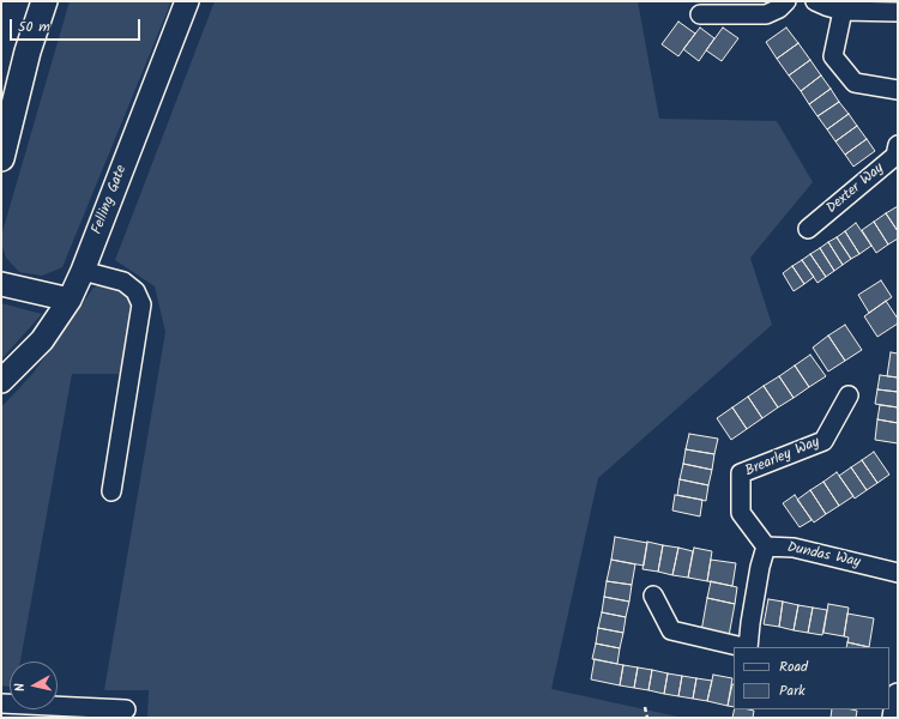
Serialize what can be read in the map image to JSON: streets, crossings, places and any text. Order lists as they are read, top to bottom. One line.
{"streets":{"street":["Dexter Way","Felling Gate","Brearley Way","Dundas Way"]},"crossings":[["Brearley Way","Dundas Way"]],"legend":["Road","Park"],"scale_bar":"50 m","north":"left"}
